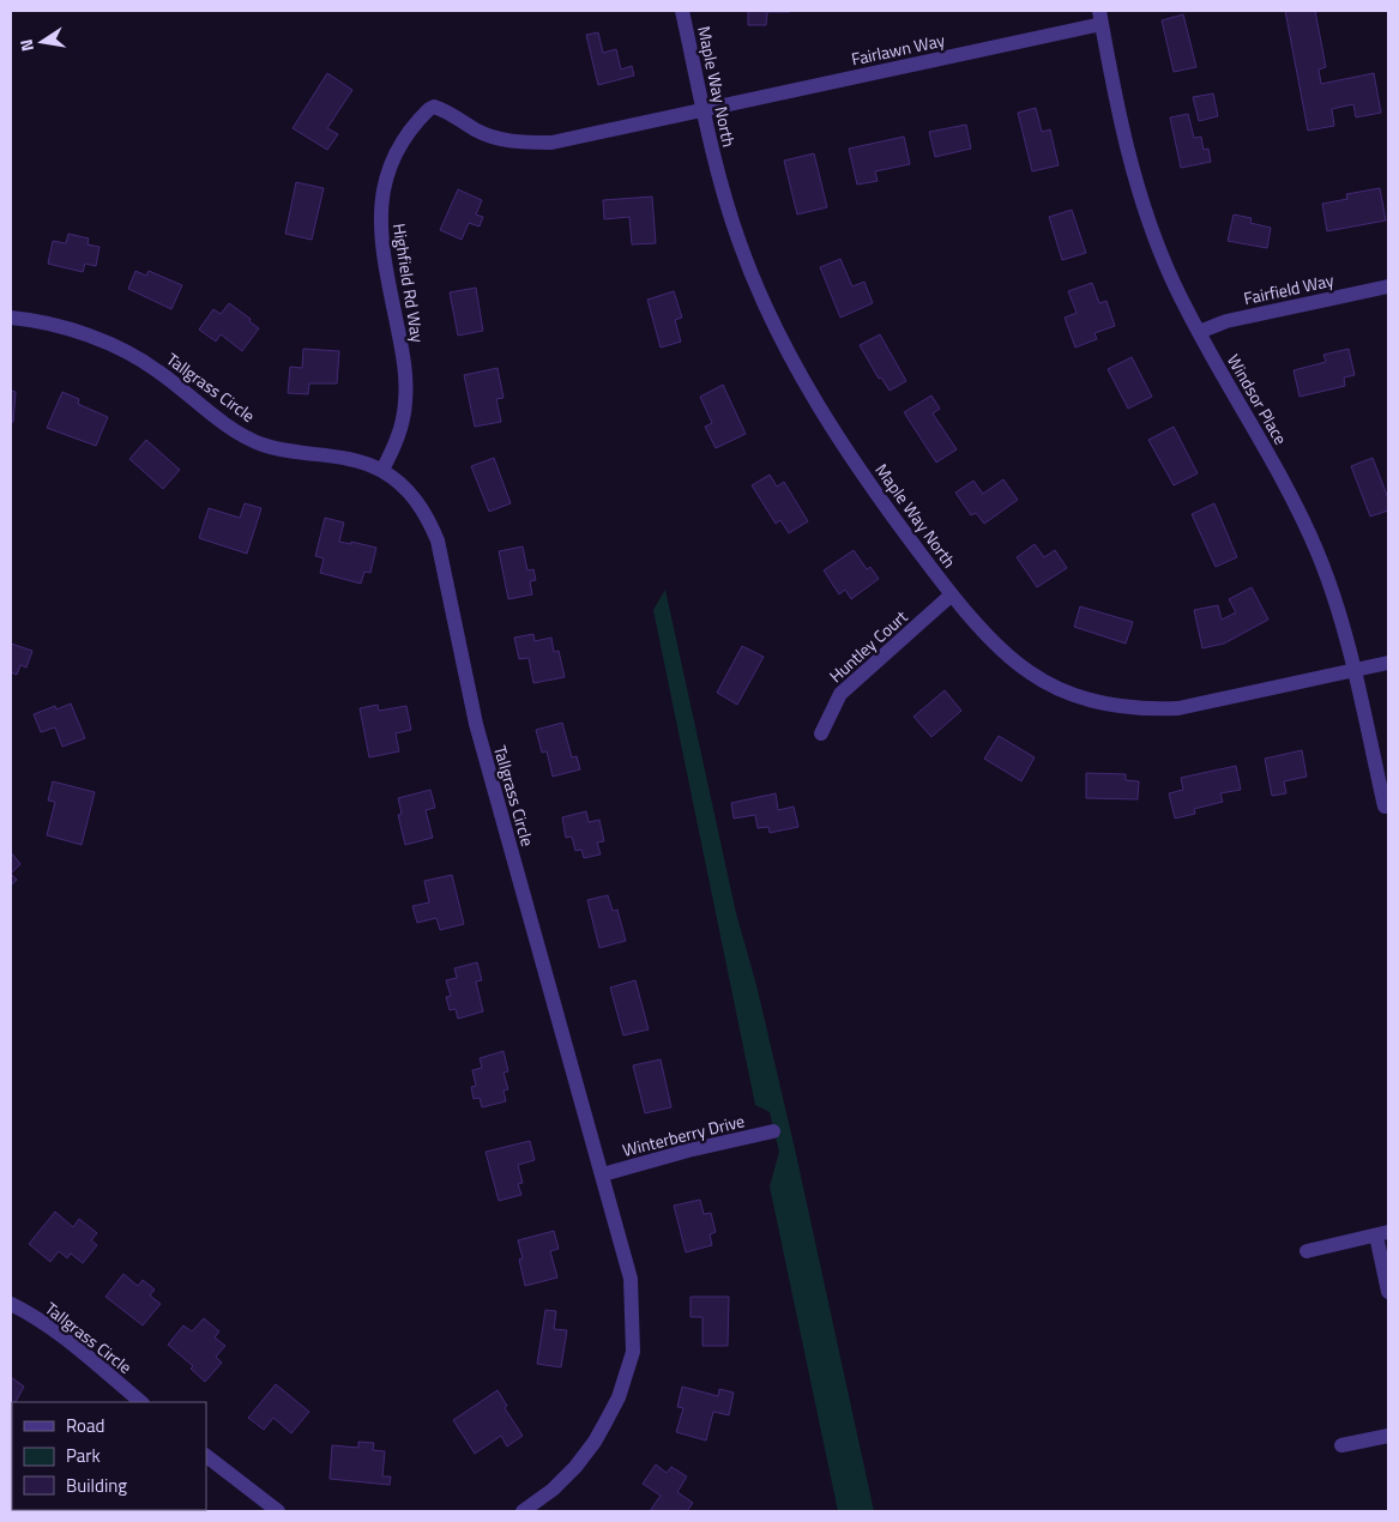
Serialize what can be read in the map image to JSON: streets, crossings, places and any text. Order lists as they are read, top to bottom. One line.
{"streets":{"street":["Fairlawn Way","Maple Way North","Highfield Rd Way","Fairfield Way","Tallgrass Circle","Windsor Place","Huntley Court","Winterberry Drive"]},"crossings":[["Fairlawn Way","Maple Way North"],["Fairlawn Way","Highfield Rd Way"],["Fairlawn Way","Windsor Place"],["Maple Way North","Highfield Rd Way"],["Maple Way North","Windsor Place"],["Maple Way North","Huntley Court"],["Highfield Rd Way","Tallgrass Circle"],["Fairfield Way","Windsor Place"],["Tallgrass Circle","Winterberry Drive"]],"legend":["Road","Park","Building"],"north":"left"}
